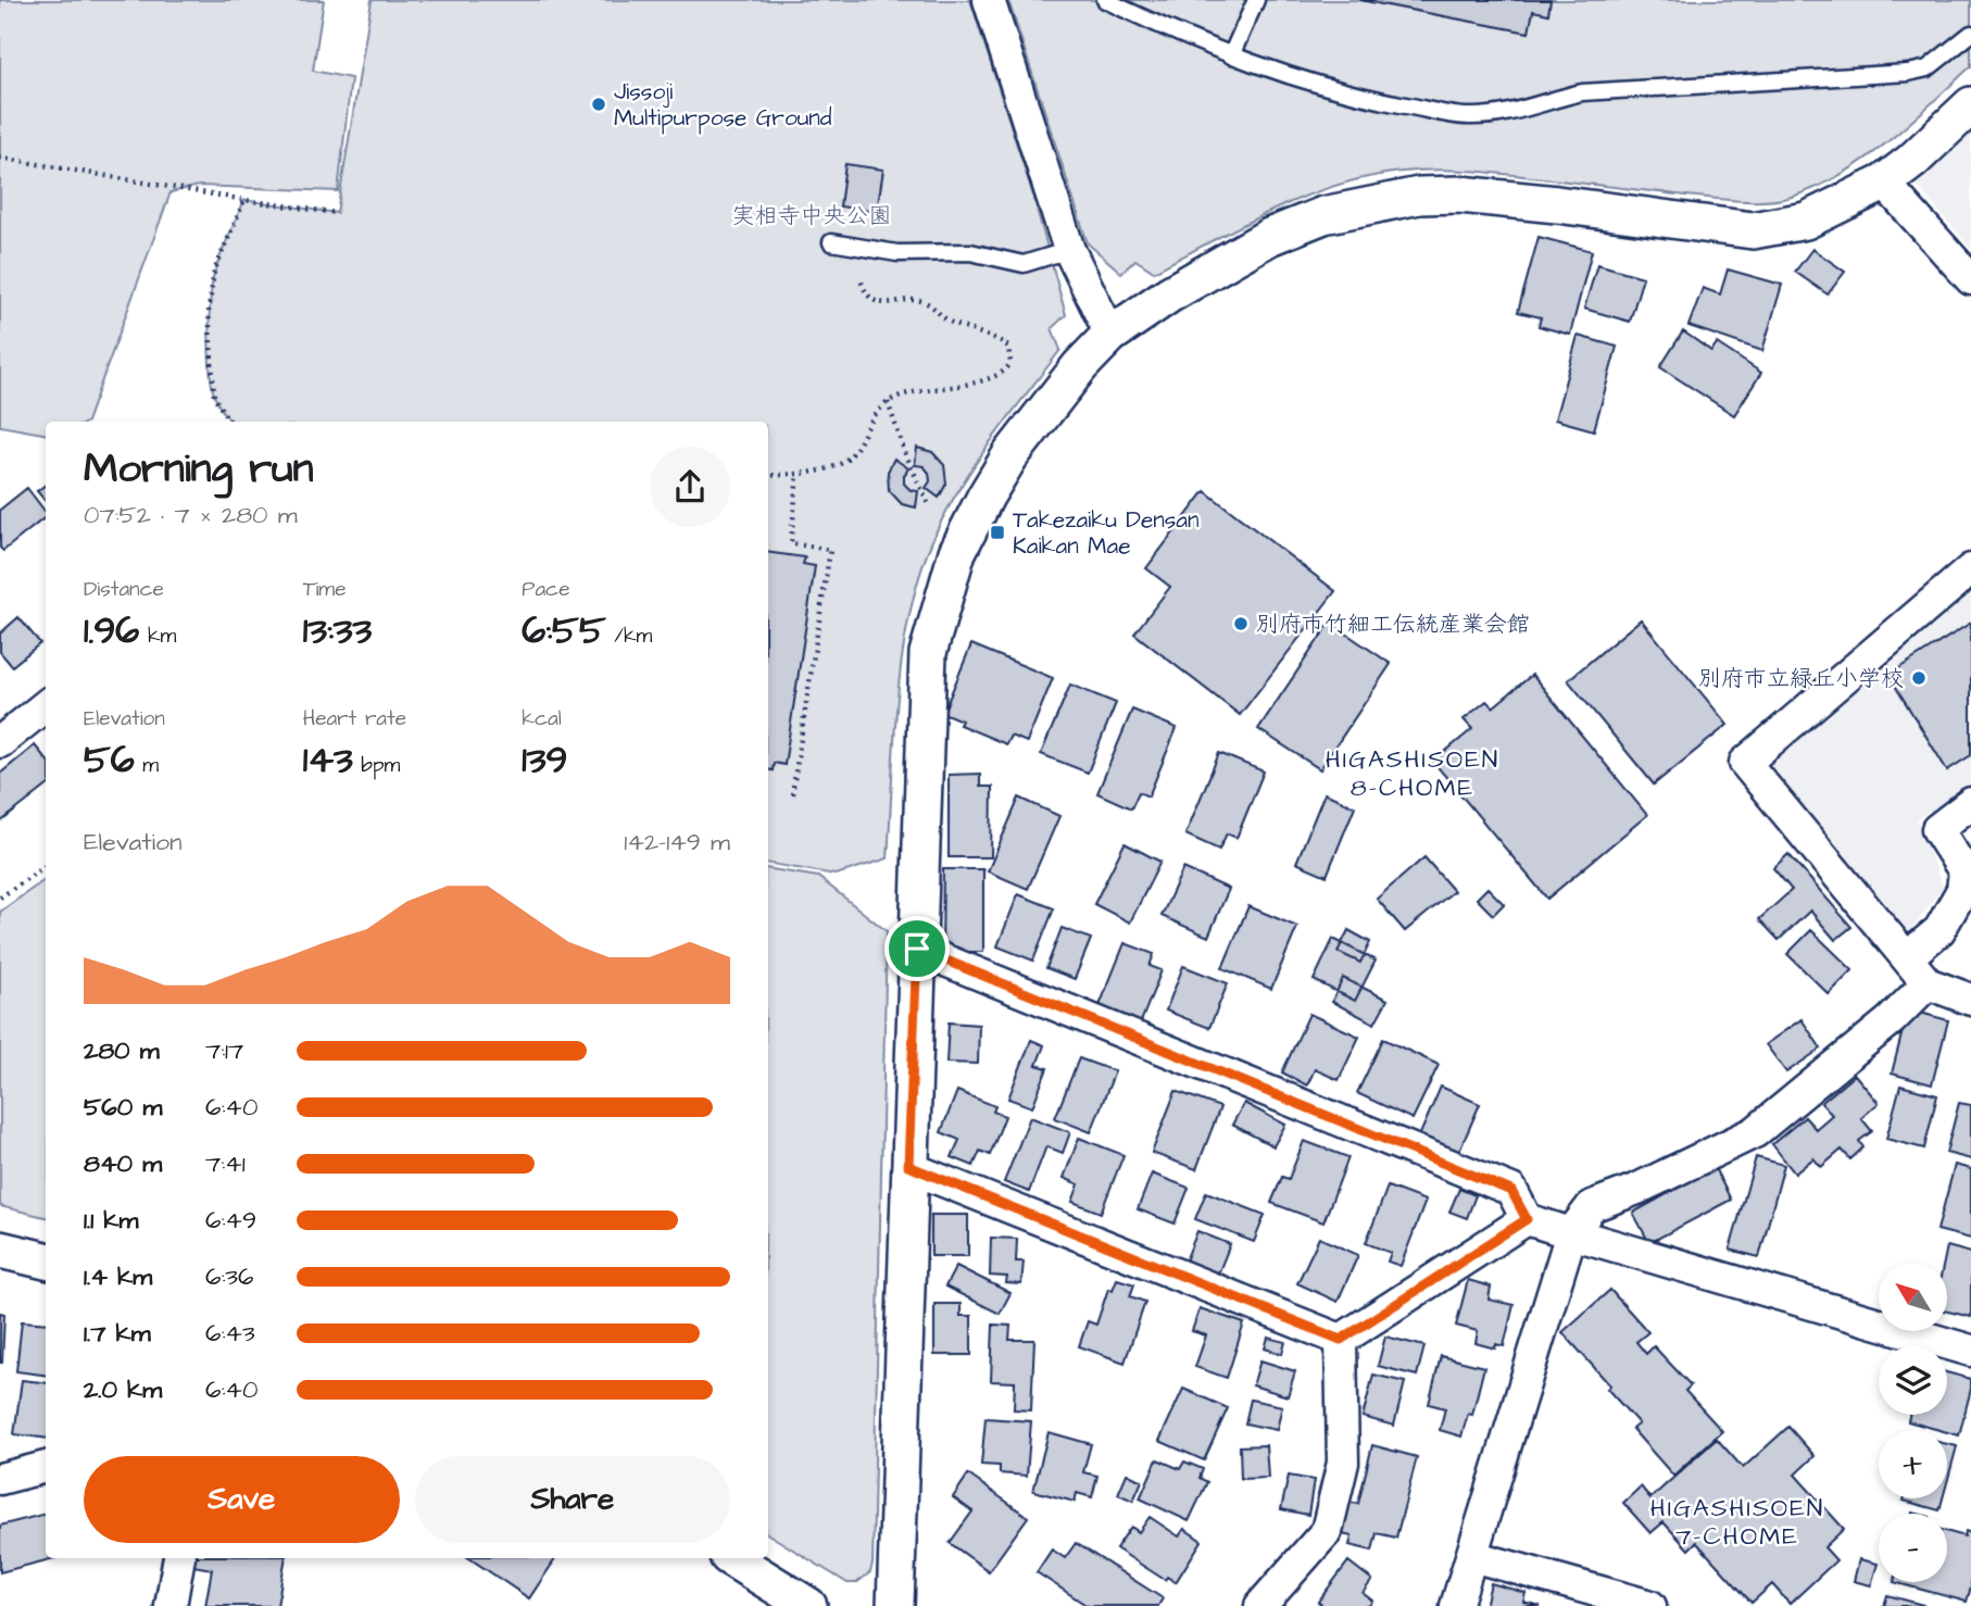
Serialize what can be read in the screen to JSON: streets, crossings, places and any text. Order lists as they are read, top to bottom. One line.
{"districts":["HIGASHISOEN 8-CHOME","HIGASHISOEN 7-CHOME"],"parks":["実相寺中央公園"],"places":{"other":["Jissoji Multipurpose Ground","別府市竹細工伝統産業会館","別府市立緑丘小学校"],"transit":["Takezaiku Densan Kaikan Mae"]},"north":"top left","page":{"heading":["Morning run","07:52 · 7 × 280 m"],"stats":[["Distance","1.96 km"],["Time","13:33"],["Pace","6:55 /km"],["Elevation","56 m"],["Heart rate","143 bpm"],["kcal","139"]],"chart":["Elevation","142–149 m"],"list":[{"name":"280 m","note":"7:17"},{"name":"560 m","note":"6:40"},{"name":"840 m","note":"7:41"},{"name":"1.1 km","note":"6:49"},{"name":"1.4 km","note":"6:36"},{"name":"1.7 km","note":"6:43"},{"name":"2.0 km","note":"6:40"}],"map_buttons":["+","−"],"buttons":["Save","Share"]}}
